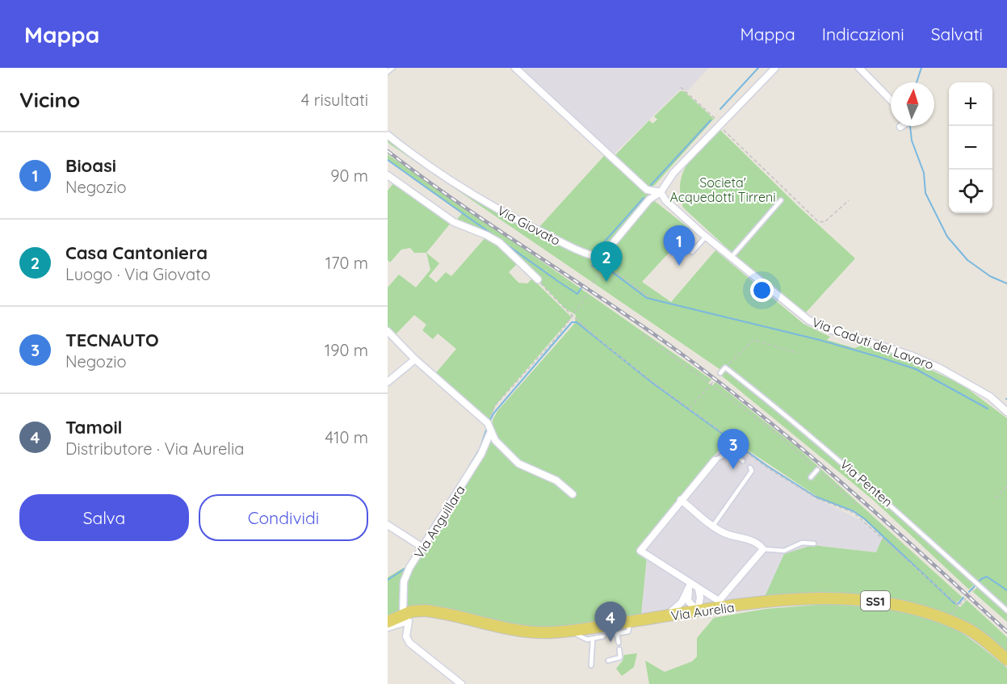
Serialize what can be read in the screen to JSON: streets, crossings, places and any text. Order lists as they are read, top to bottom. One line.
{"streets":{"main road":["SS1","Via Aurelia"],"street":["Via Giovato","Via Caduti del Lavoro","Via Anguillara"],"lane":["Via Penten"]},"crossings":[["Via Giovato","Via Caduti del Lavoro"],["Via Anguillara","Via Aurelia"]],"parks":["Societa' Acquedotti Tirreni"],"north":"top","page":{"header":"Mappa","nav":["Mappa","Indicazioni","Salvati"],"heading":["Vicino","4 risultati"],"map_buttons":["+","−"],"list":[{"mark":"1","name":"Bioasi","note":"Negozio","value":"90 m"},{"mark":"2","name":"Casa Cantoniera","note":"Luogo · Via Giovato","value":"170 m"},{"mark":"3","name":"TECNAUTO","note":"Negozio","value":"190 m"},{"mark":"4","name":"Tamoil","note":"Distributore · Via Aurelia","value":"410 m"}],"pins":["1","2","3","4"],"buttons":["Salva","Condividi"]}}
